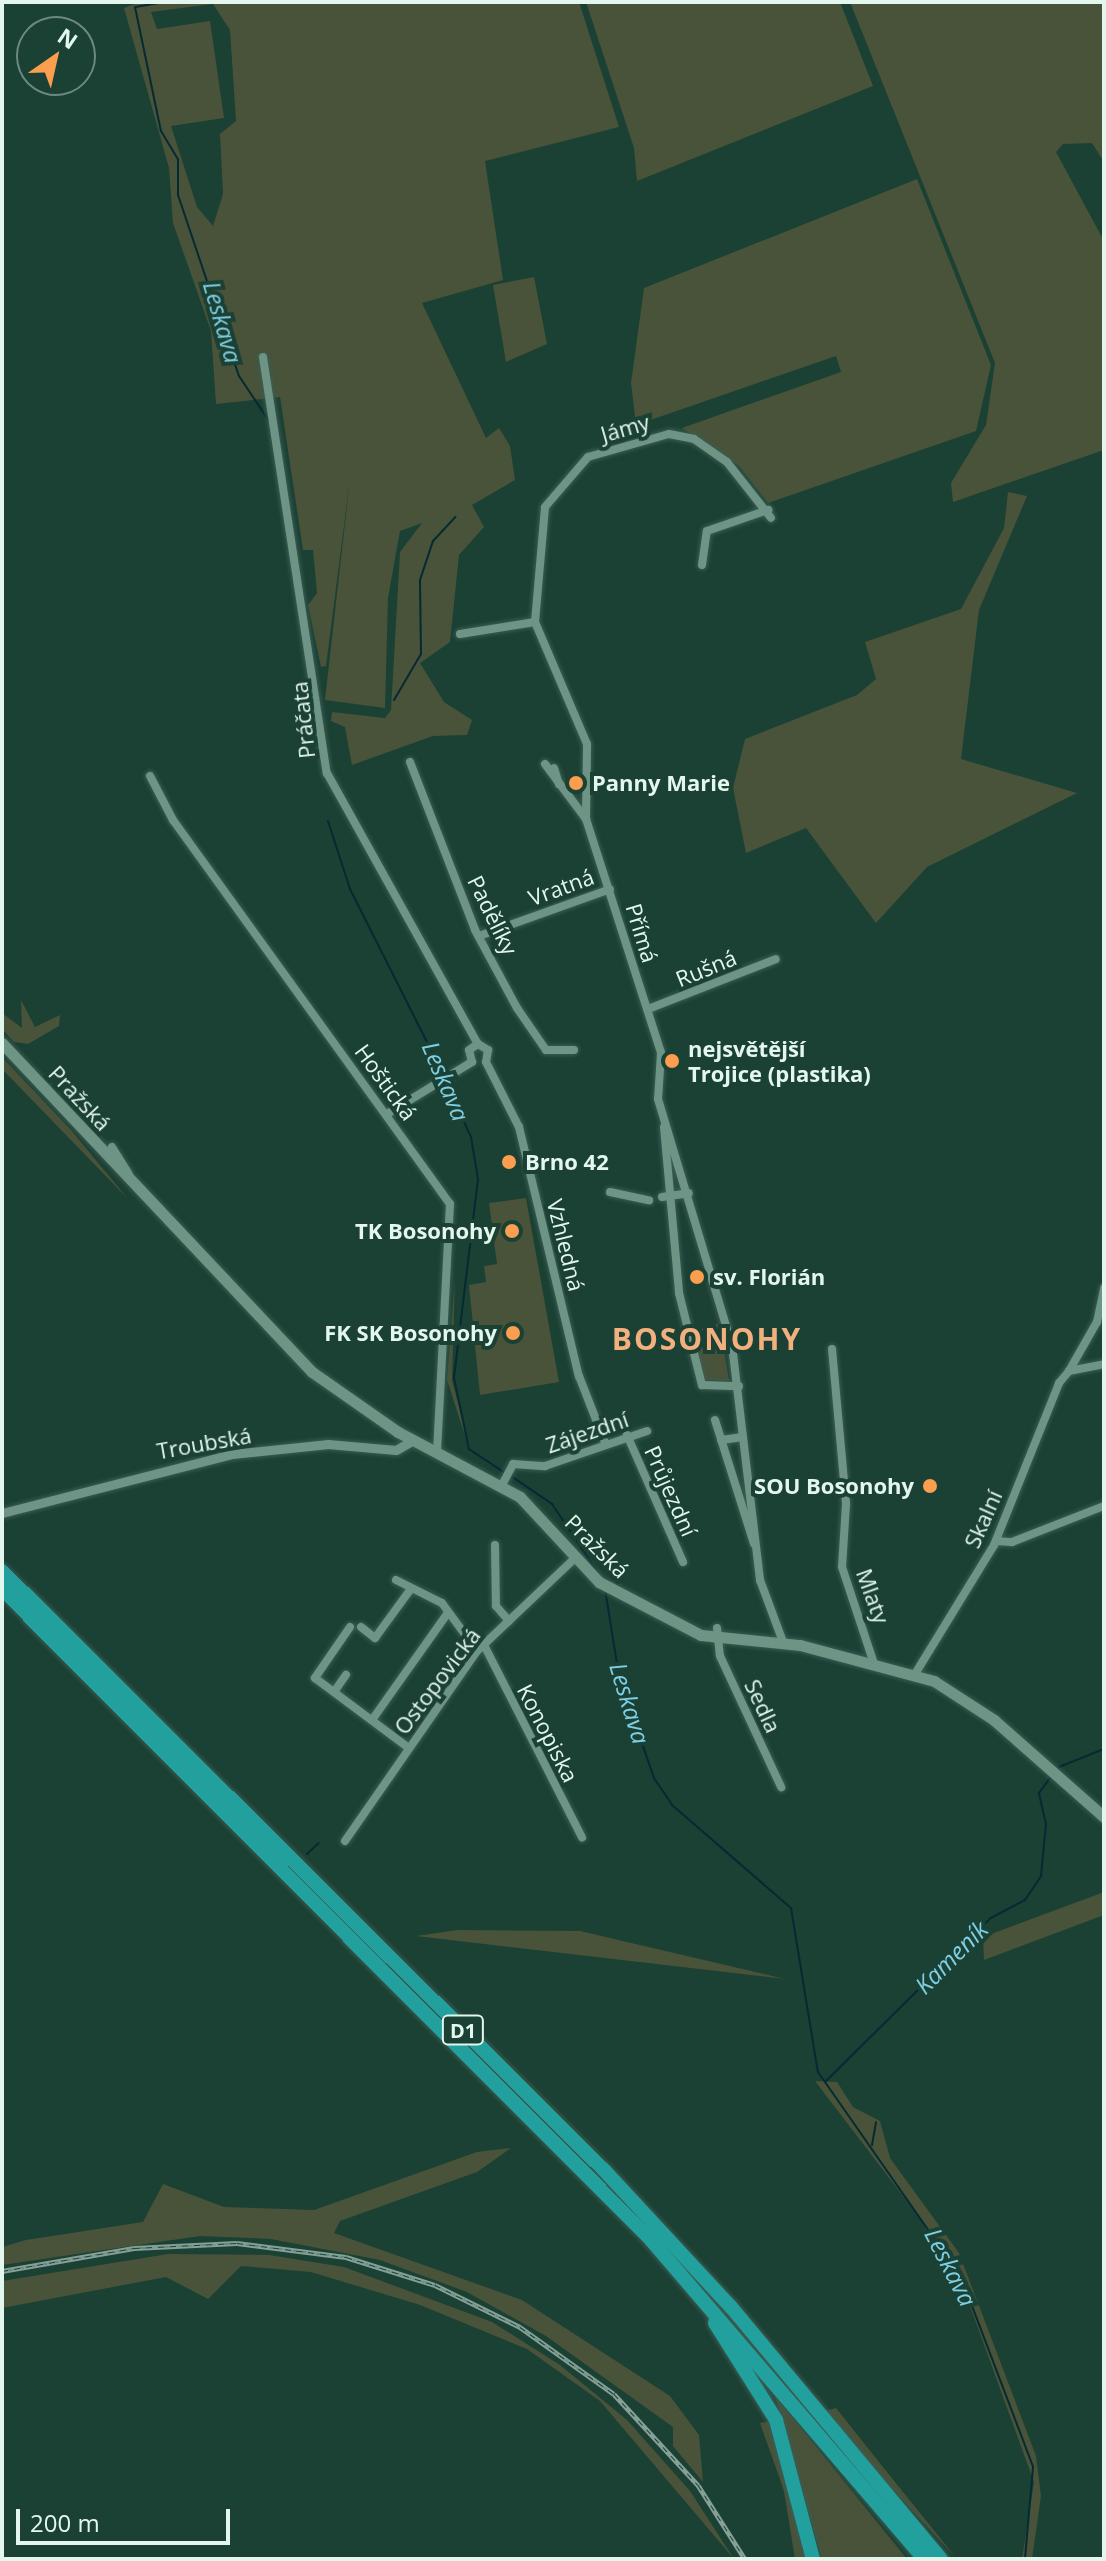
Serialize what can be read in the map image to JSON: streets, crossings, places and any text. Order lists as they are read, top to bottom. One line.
{"streets":{"highway":["D1"],"main road":["Pražská"],"street":["Jámy","Práčata","Vratná","Padělíky","Přímá","Rušná","Hoštická","Vzhledná","Zájezdní","Troubská","Průjezdní","Skalní","Mlaty","Ostopovická","Sedla","Konopiska"]},"crossings":[["Práčata","Vzhledná"],["Vratná","Padělíky"],["Vratná","Přímá"],["Přímá","Rušná"],["Hoštická","Pražská"],["Pražská","Zájezdní"],["Pražská","Troubská"],["Pražská","Skalní"],["Pražská","Mlaty"],["Pražská","Ostopovická"],["Pražská","Sedla"],["Vzhledná","Zájezdní"],["Zájezdní","Průjezdní"],["Ostopovická","Konopiska"]],"districts":["BOSONOHY"],"water":["Leskava","Kameník"],"places":["Panny Marie","nejsvětější Trojice (plastika)","Brno 42","TK Bosonohy","sv. Florián","FK SK Bosonohy","SOU Bosonohy"],"scale_bar":"200 m","north":"top right"}
